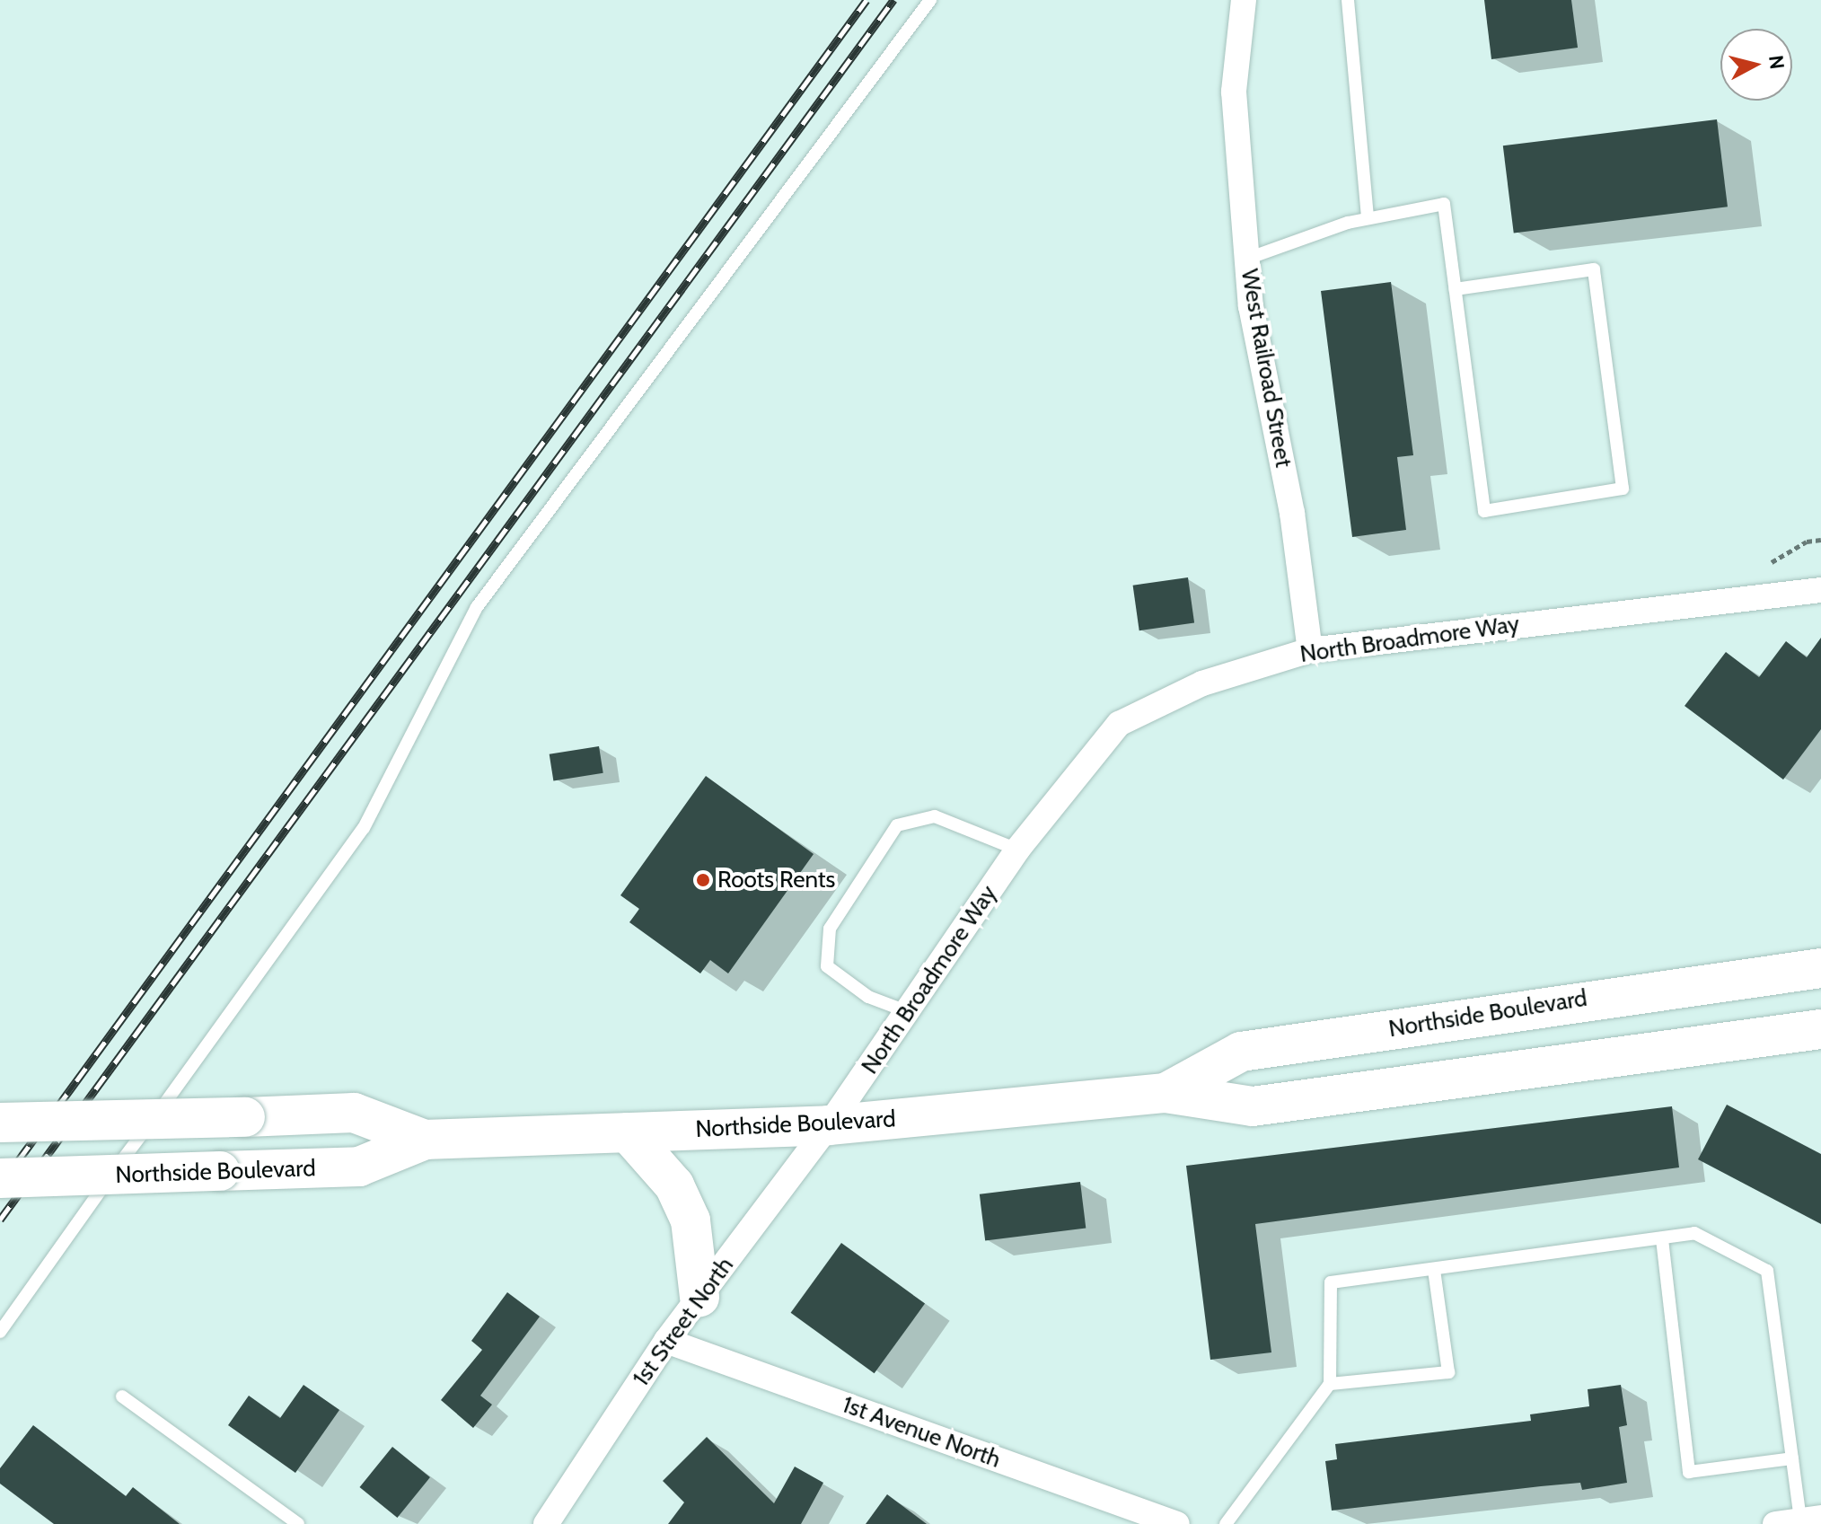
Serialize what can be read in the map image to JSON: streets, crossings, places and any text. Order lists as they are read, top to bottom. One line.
{"streets":{"main road":["Northside Boulevard"],"street":["West Railroad Street","North Broadmore Way","1st Street North","1st Avenue North"]},"crossings":[["West Railroad Street","North Broadmore Way"],["North Broadmore Way","Northside Boulevard"],["North Broadmore Way","1st Street North"],["Northside Boulevard","1st Street North"],["1st Street North","1st Avenue North"]],"places":["Roots Rents"],"north":"right"}
